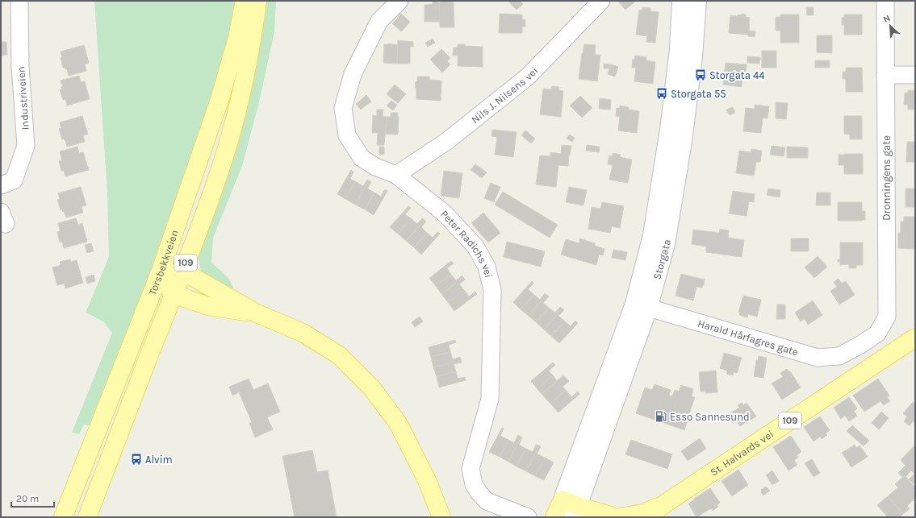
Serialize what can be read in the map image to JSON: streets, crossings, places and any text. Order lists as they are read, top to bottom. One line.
{"streets":{"main road":["Torsbekkveien","109","St. Halvards vei"],"street":["Nils J. Nilsens vei","Industriveien","Dronningens gate","Peter Radichs vei","Storgata","Harald Hårfagres gate"]},"crossings":[["Nils J. Nilsens vei","Peter Radichs vei"],["Dronningens gate","Harald Hårfagres gate"],["Storgata","Harald Hårfagres gate"],["Torsbekkveien","109"]],"places":{"bus stop":["Storgata 44","Storgata 55","Alvim"],"fuel station":["Esso Sannesund"]},"scale_bar":"20 m","north":"top left"}
